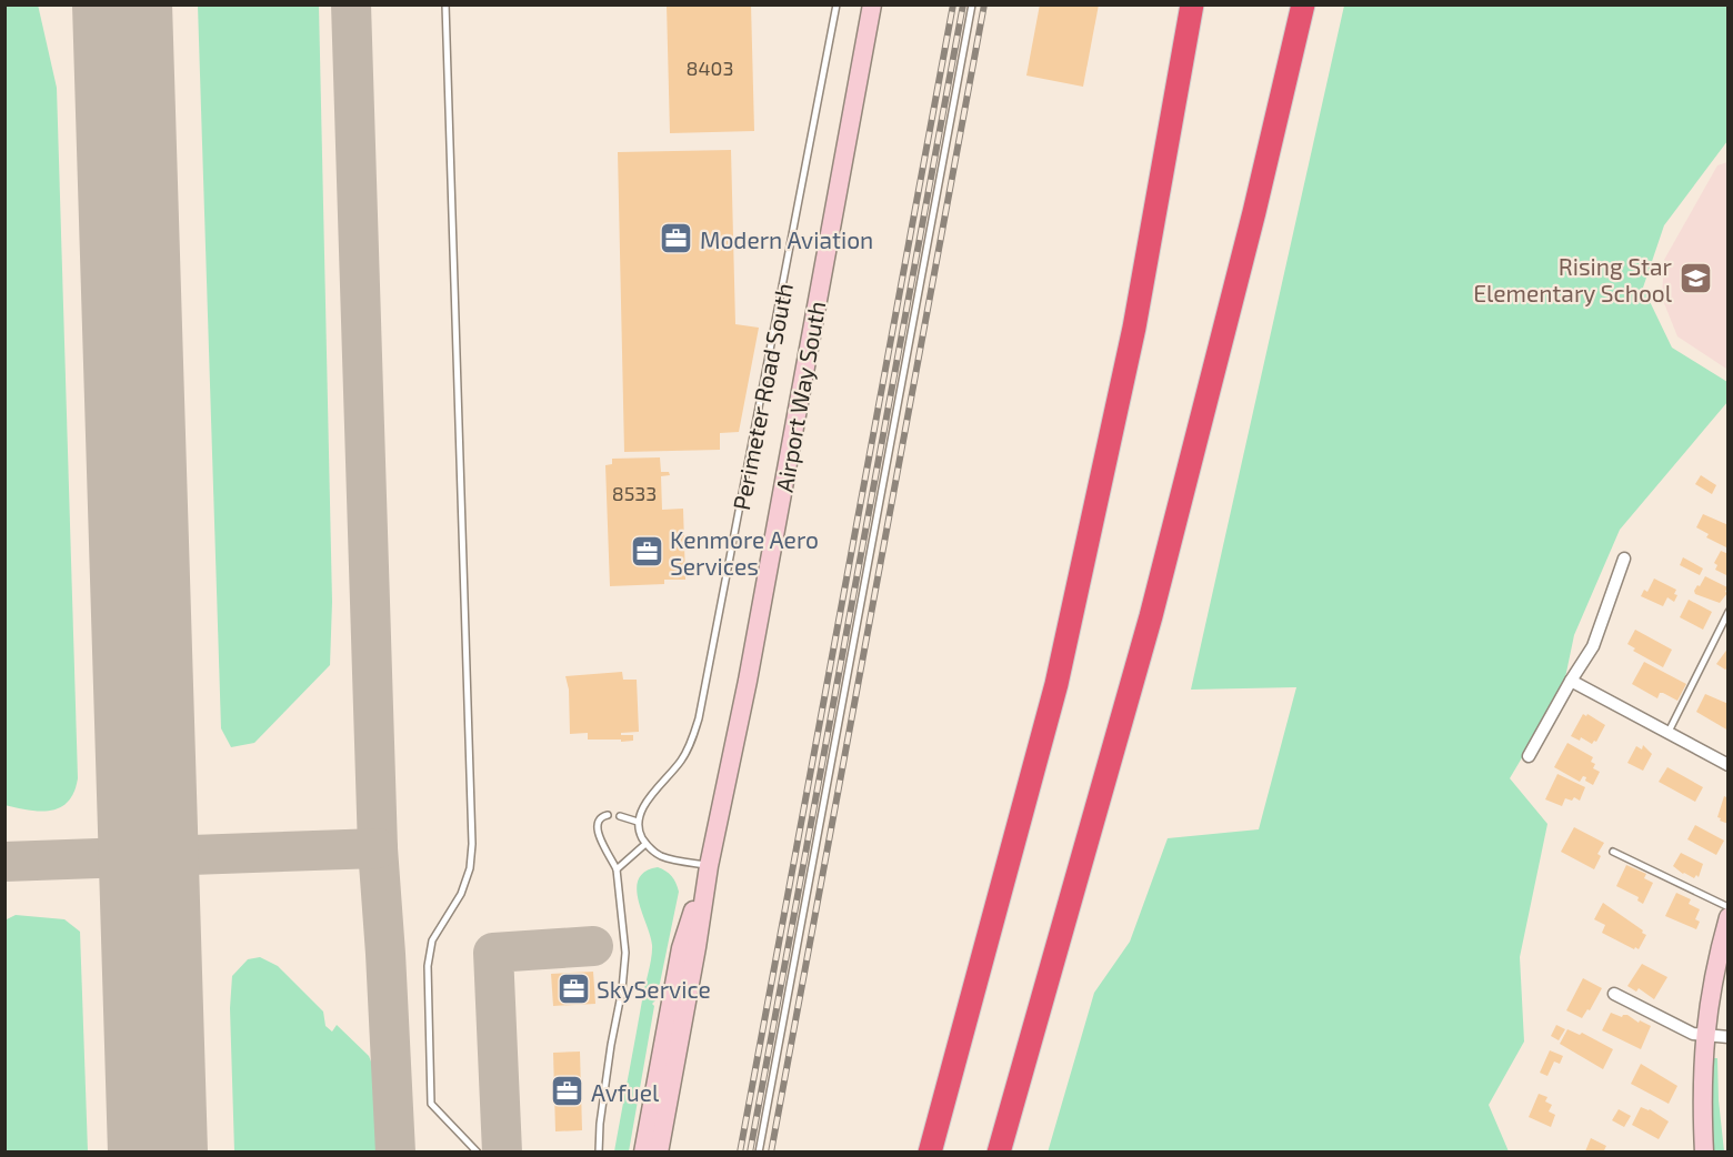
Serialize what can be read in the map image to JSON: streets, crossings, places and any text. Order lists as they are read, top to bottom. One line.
{"streets":{"main road":["Airport Way South"],"lane":["Perimeter Road South"]},"places":{"office":["Modern Aviation","Kenmore Aero Services","SkyService","Avfuel"],"school or university":["Rising Star Elementary School"]},"house_numbers":["8403","8533"]}
